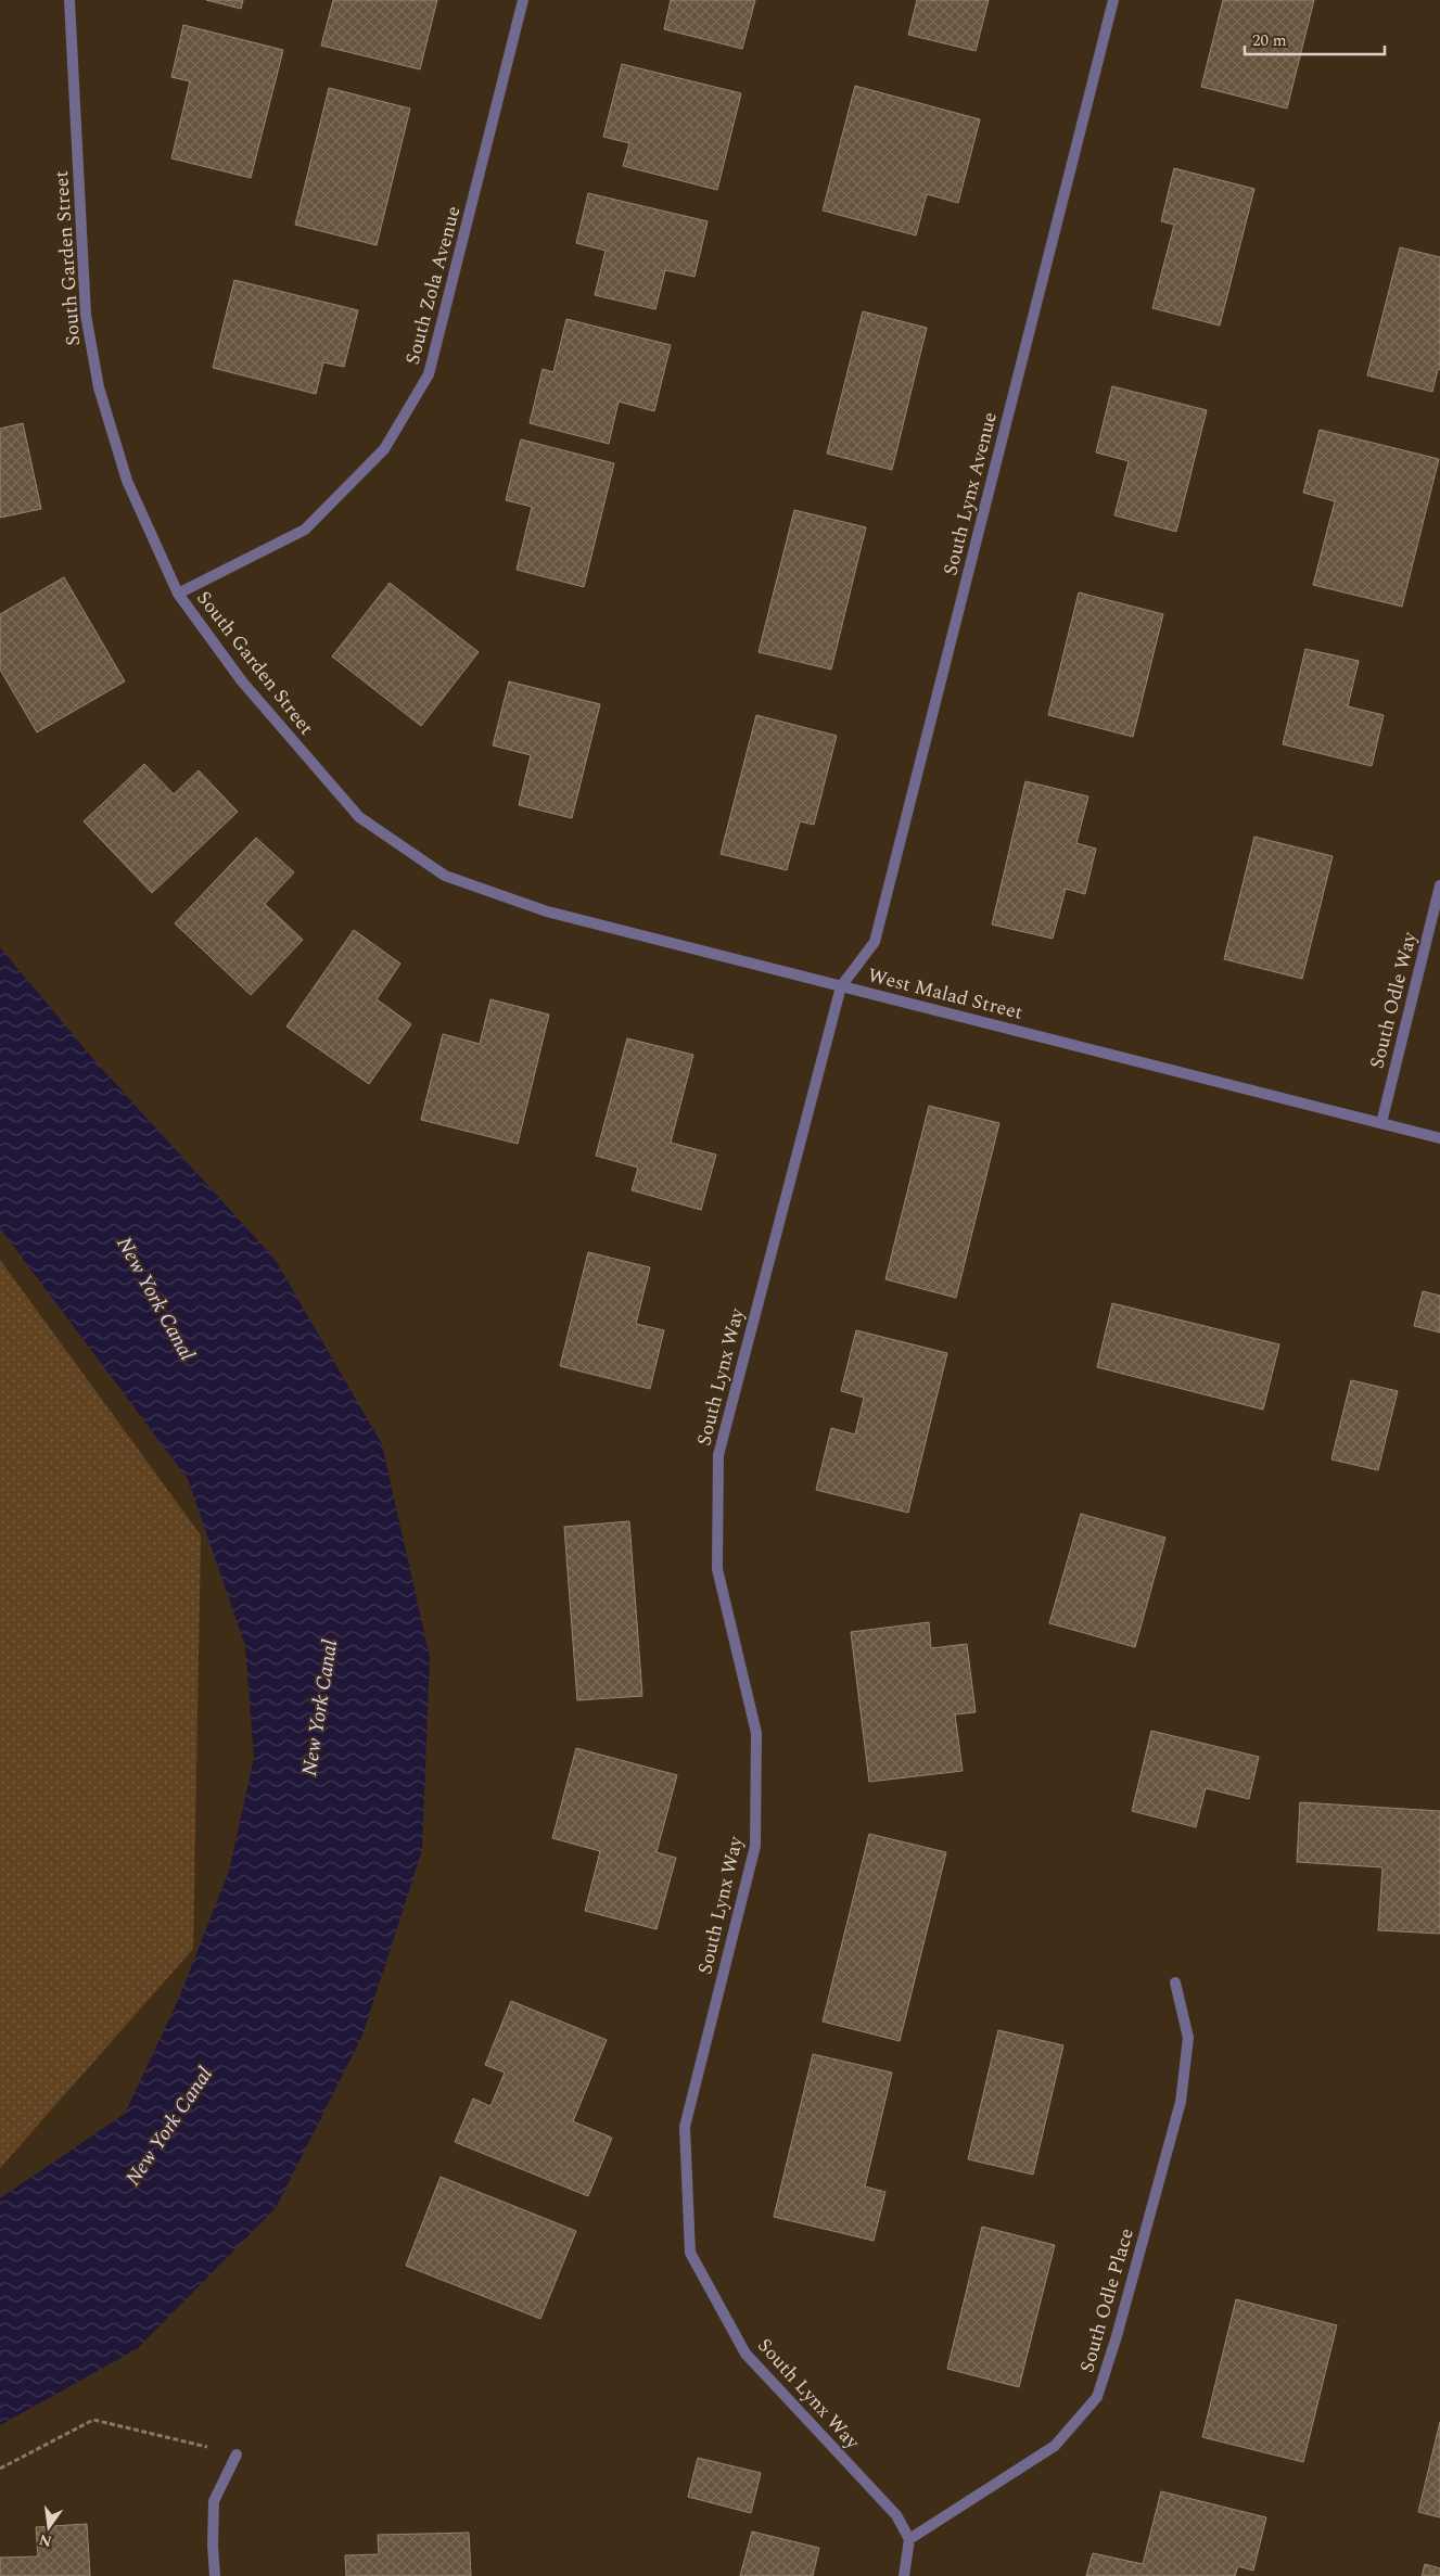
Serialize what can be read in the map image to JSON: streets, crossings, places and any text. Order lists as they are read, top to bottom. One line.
{"streets":{"street":["South Garden Street","South Zola Avenue","South Lynx Avenue","West Malad Street","South Odle Way","South Lynx Way","South Odle Place"]},"crossings":[["South Garden Street","South Zola Avenue"],["South Garden Street","West Malad Street"],["South Lynx Avenue","West Malad Street"],["South Lynx Avenue","South Lynx Way"],["West Malad Street","South Odle Way"],["West Malad Street","South Lynx Way"],["South Lynx Way","South Odle Place"]],"water":["New York Canal"],"scale_bar":"20 m","north":"bottom"}
